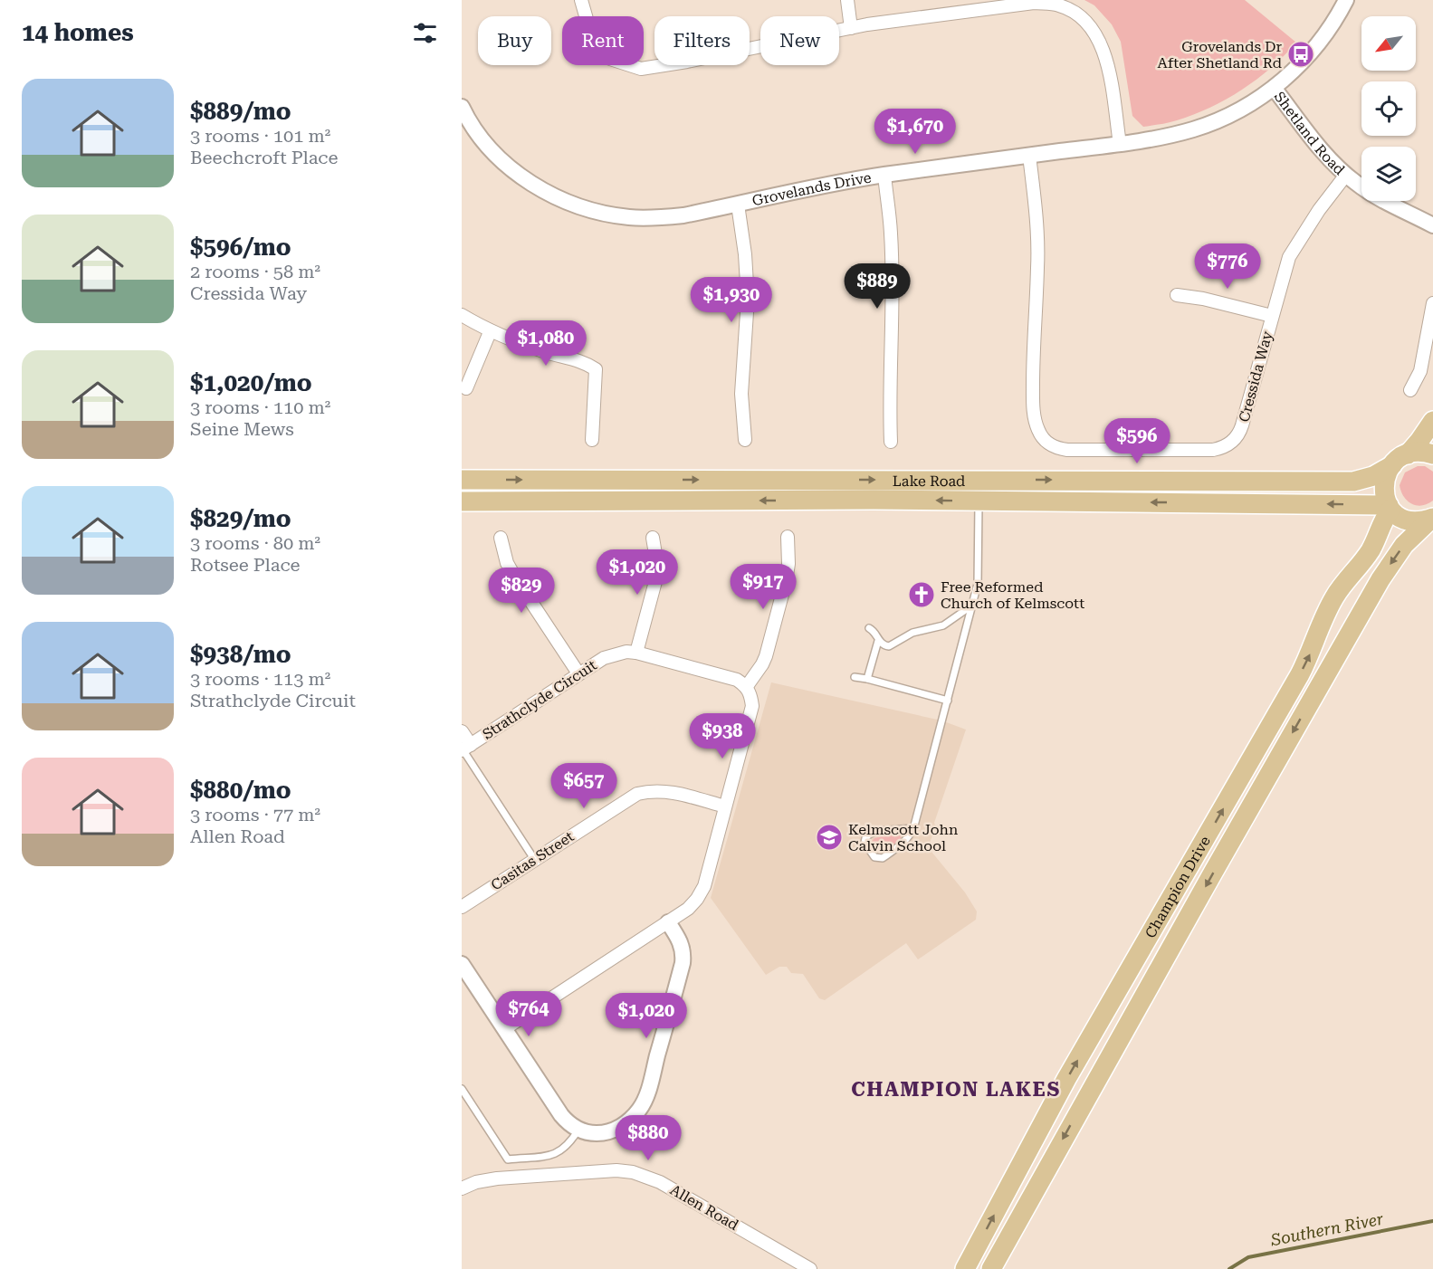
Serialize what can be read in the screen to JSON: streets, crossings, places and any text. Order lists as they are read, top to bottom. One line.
{"streets":{"main road":["Lake Road","Champion Drive"],"street":["Shetland Road","Grovelands Drive","Cressida Way","Strathclyde Circuit","Casitas Street","Allen Road"]},"crossings":[["Shetland Road","Grovelands Drive"],["Shetland Road","Cressida Way"],["Grovelands Drive","Cressida Way"],["Lake Road","Champion Drive"]],"districts":["CHAMPION LAKES"],"water":["Southern River"],"places":{"bus stop":["Grovelands Dr After Shetland Rd"],"church":["Free Reformed Church of Kelmscott"],"school or university":["Kelmscott John Calvin School"]},"north":"bottom left","page":{"heading":"14 homes","chip":["Buy","Rent","Filters","New"],"list":[{"name":"$889/mo","note":"3 rooms · 101 m² · Beechcroft Place"},{"name":"$596/mo","note":"2 rooms · 58 m² · Cressida Way"},{"name":"$1,020/mo","note":"3 rooms · 110 m² · Seine Mews"},{"name":"$829/mo","note":"3 rooms · 80 m² · Rotsee Place"},{"name":"$938/mo","note":"3 rooms · 113 m² · Strathclyde Circuit"},{"name":"$880/mo","note":"3 rooms · 77 m² · Allen Road"}],"price":["$1,670","$776","$889","$1,930","$1,080","$596","$1,020","$917","$829","$938","$657","$764","$1,020","$880"]}}
